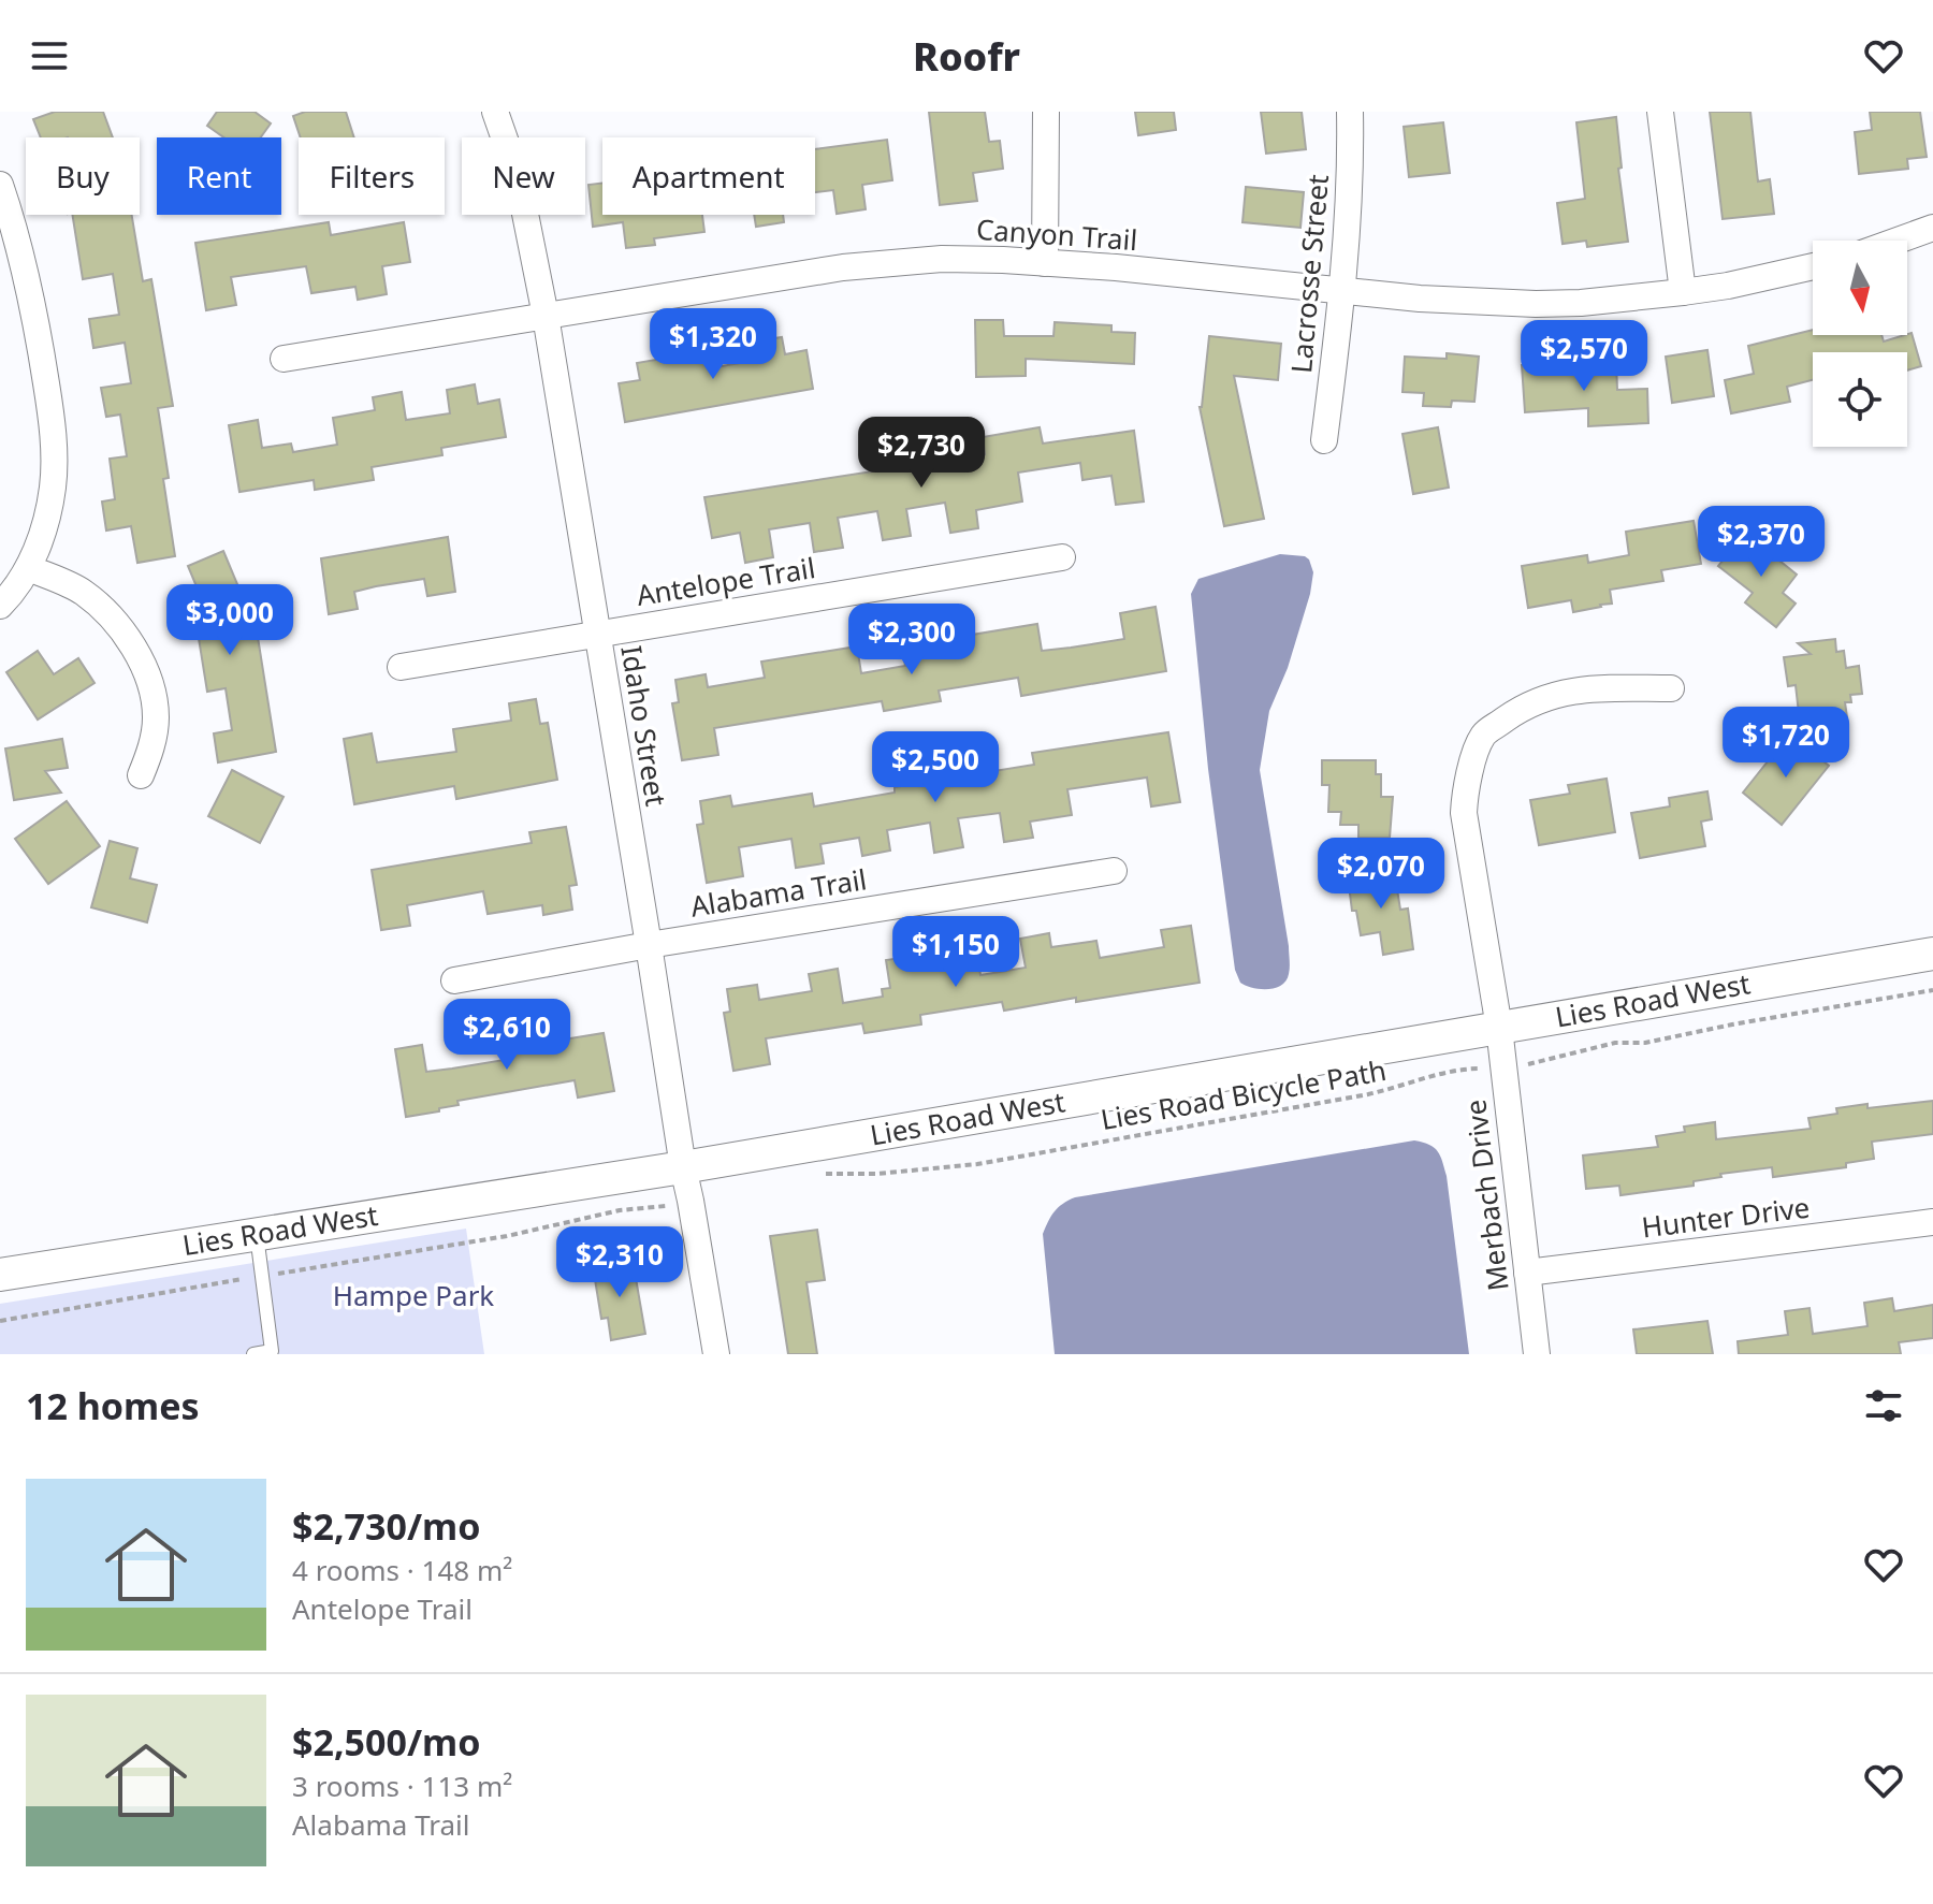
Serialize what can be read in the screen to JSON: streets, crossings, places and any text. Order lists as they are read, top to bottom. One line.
{"streets":{"street":["Canyon Trail","Lacrosse Street","Antelope Trail","Idaho Street","Alabama Trail","Lies Road West","Merbach Drive","Hunter Drive"],"path":["Lies Road Bicycle Path"]},"crossings":[["Canyon Trail","Lacrosse Street"],["Canyon Trail","Idaho Street"],["Antelope Trail","Idaho Street"],["Idaho Street","Alabama Trail"],["Idaho Street","Lies Road West"],["Lies Road West","Merbach Drive"],["Lies Road Bicycle Path","Merbach Drive"],["Merbach Drive","Hunter Drive"]],"parks":["Hampe Park"],"north":"bottom","page":{"header":"Roofr","chip":["Buy","Rent","Filters","New","Apartment"],"price":["$1,320","$2,570","$2,730","$2,370","$3,000","$2,300","$1,720","$2,500","$2,070","$1,150","$2,610","$2,310"],"heading":"12 homes","list":[{"name":"$2,730/mo","note":"4 rooms · 148 m² · Antelope Trail"},{"name":"$2,500/mo","note":"3 rooms · 113 m² · Alabama Trail"}]}}
